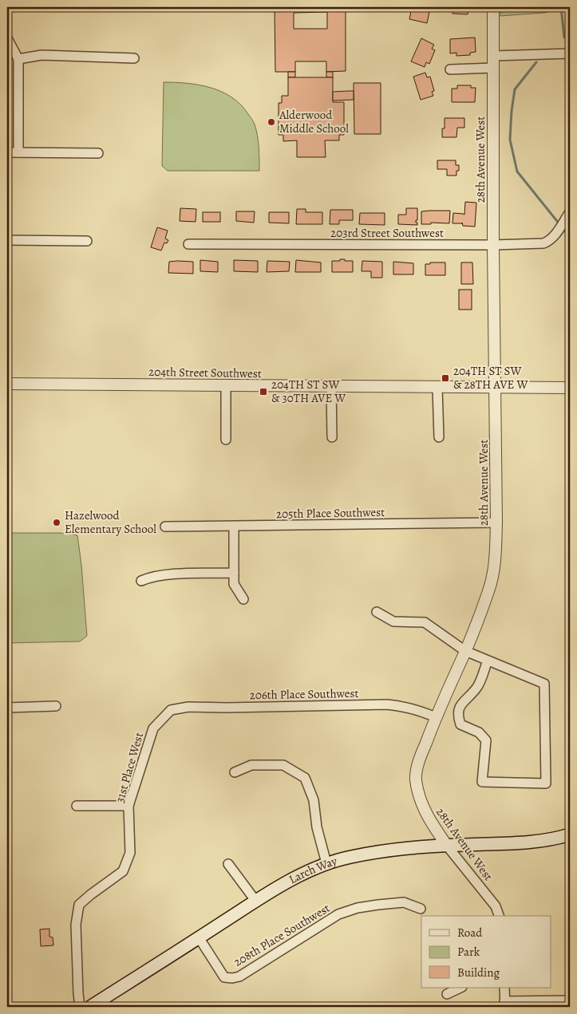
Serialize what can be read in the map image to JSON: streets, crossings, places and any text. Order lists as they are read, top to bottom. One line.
{"streets":{"main road":["Larch Way"],"street":["28th Avenue West","203rd Street Southwest","204th Street Southwest","205th Place Southwest","206th Place Southwest","31st Place West","208th Place Southwest"]},"crossings":[["28th Avenue West","203rd Street Southwest"],["28th Avenue West","204th Street Southwest"],["28th Avenue West","205th Place Southwest"],["28th Avenue West","206th Place Southwest"],["28th Avenue West","Larch Way"],["206th Place Southwest","31st Place West"],["Larch Way","208th Place Southwest"]],"places":{"other":["Alderwood Middle School","Hazelwood Elementary School"],"transit":["204TH ST SW & 28TH AVE W","204TH ST SW & 30TH AVE W"]},"legend":["Road","Park","Building"]}
